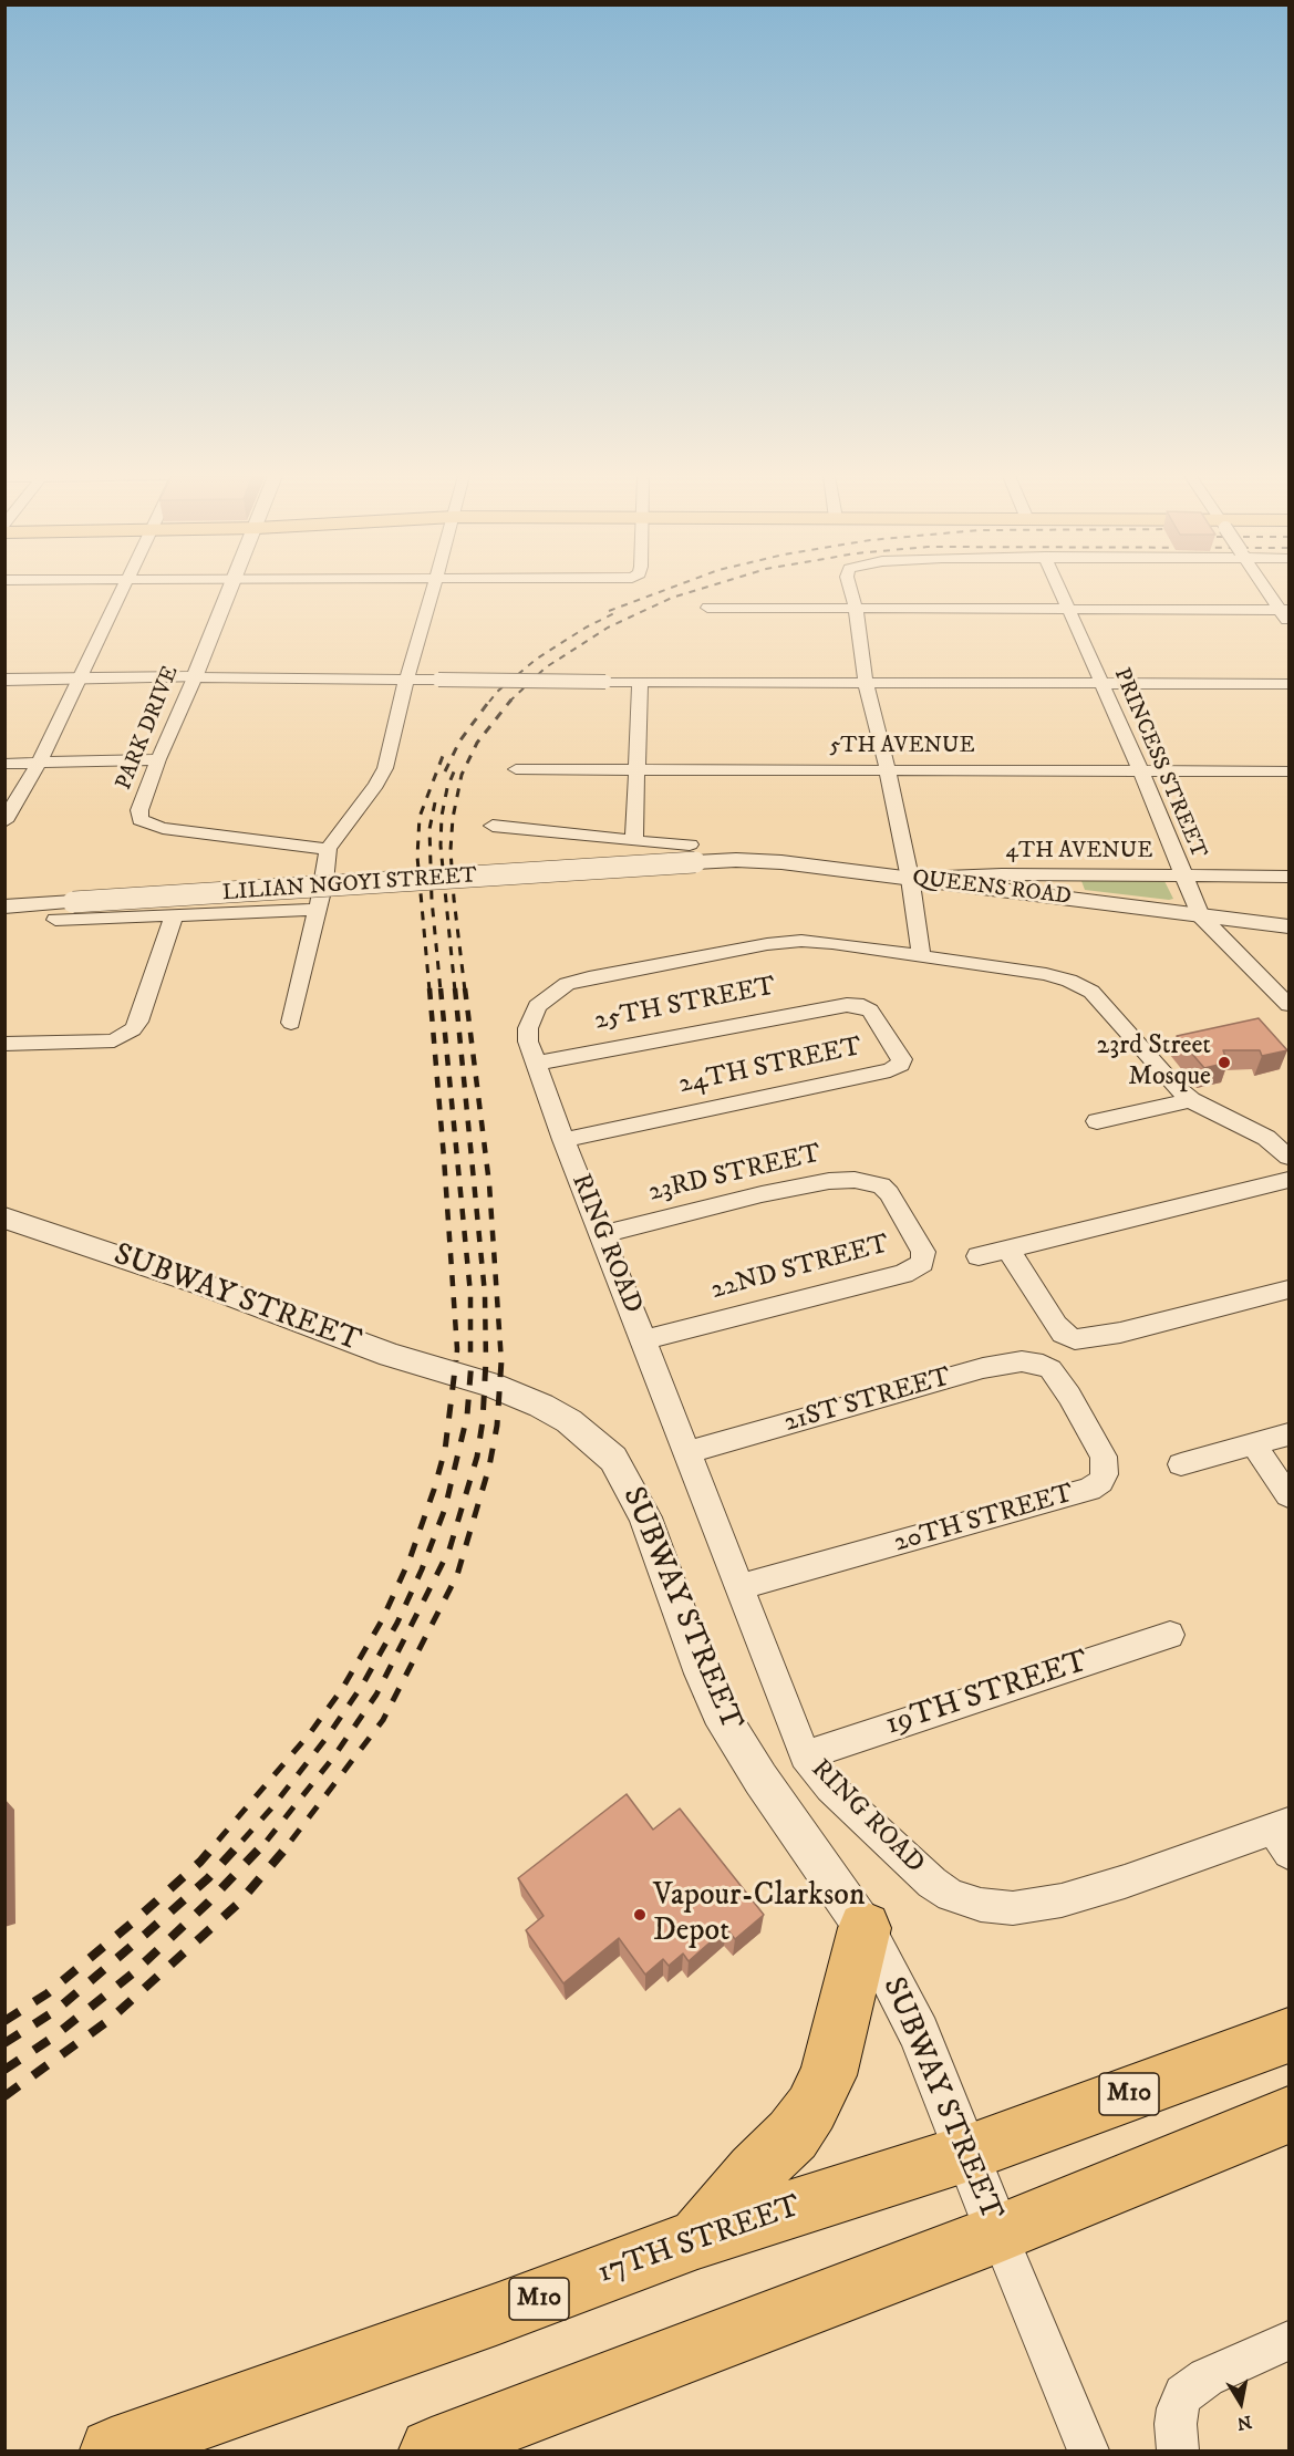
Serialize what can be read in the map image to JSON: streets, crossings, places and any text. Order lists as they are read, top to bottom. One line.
{"streets":{"main road":["M10","17TH STREET"],"street":["PARK DRIVE","5TH AVENUE","PRINCESS STREET","4TH AVENUE","LILIAN NGOYI STREET","QUEENS ROAD","25TH STREET","24TH STREET","23RD STREET","RING ROAD","22ND STREET","SUBWAY STREET","21ST STREET","20TH STREET","19TH STREET"]},"crossings":[["5TH AVENUE","PRINCESS STREET"],["PRINCESS STREET","4TH AVENUE"],["PRINCESS STREET","QUEENS ROAD"],["4TH AVENUE","QUEENS ROAD"],["LILIAN NGOYI STREET","QUEENS ROAD"],["25TH STREET","24TH STREET"],["25TH STREET","RING ROAD"],["24TH STREET","RING ROAD"],["23RD STREET","RING ROAD"],["23RD STREET","22ND STREET"],["RING ROAD","22ND STREET"],["RING ROAD","21ST STREET"],["RING ROAD","20TH STREET"],["RING ROAD","19TH STREET"],["SUBWAY STREET","17TH STREET"],["21ST STREET","20TH STREET"]],"places":["23rd Street Mosque","Vapour-Clarkson Depot"],"north":"bottom"}
